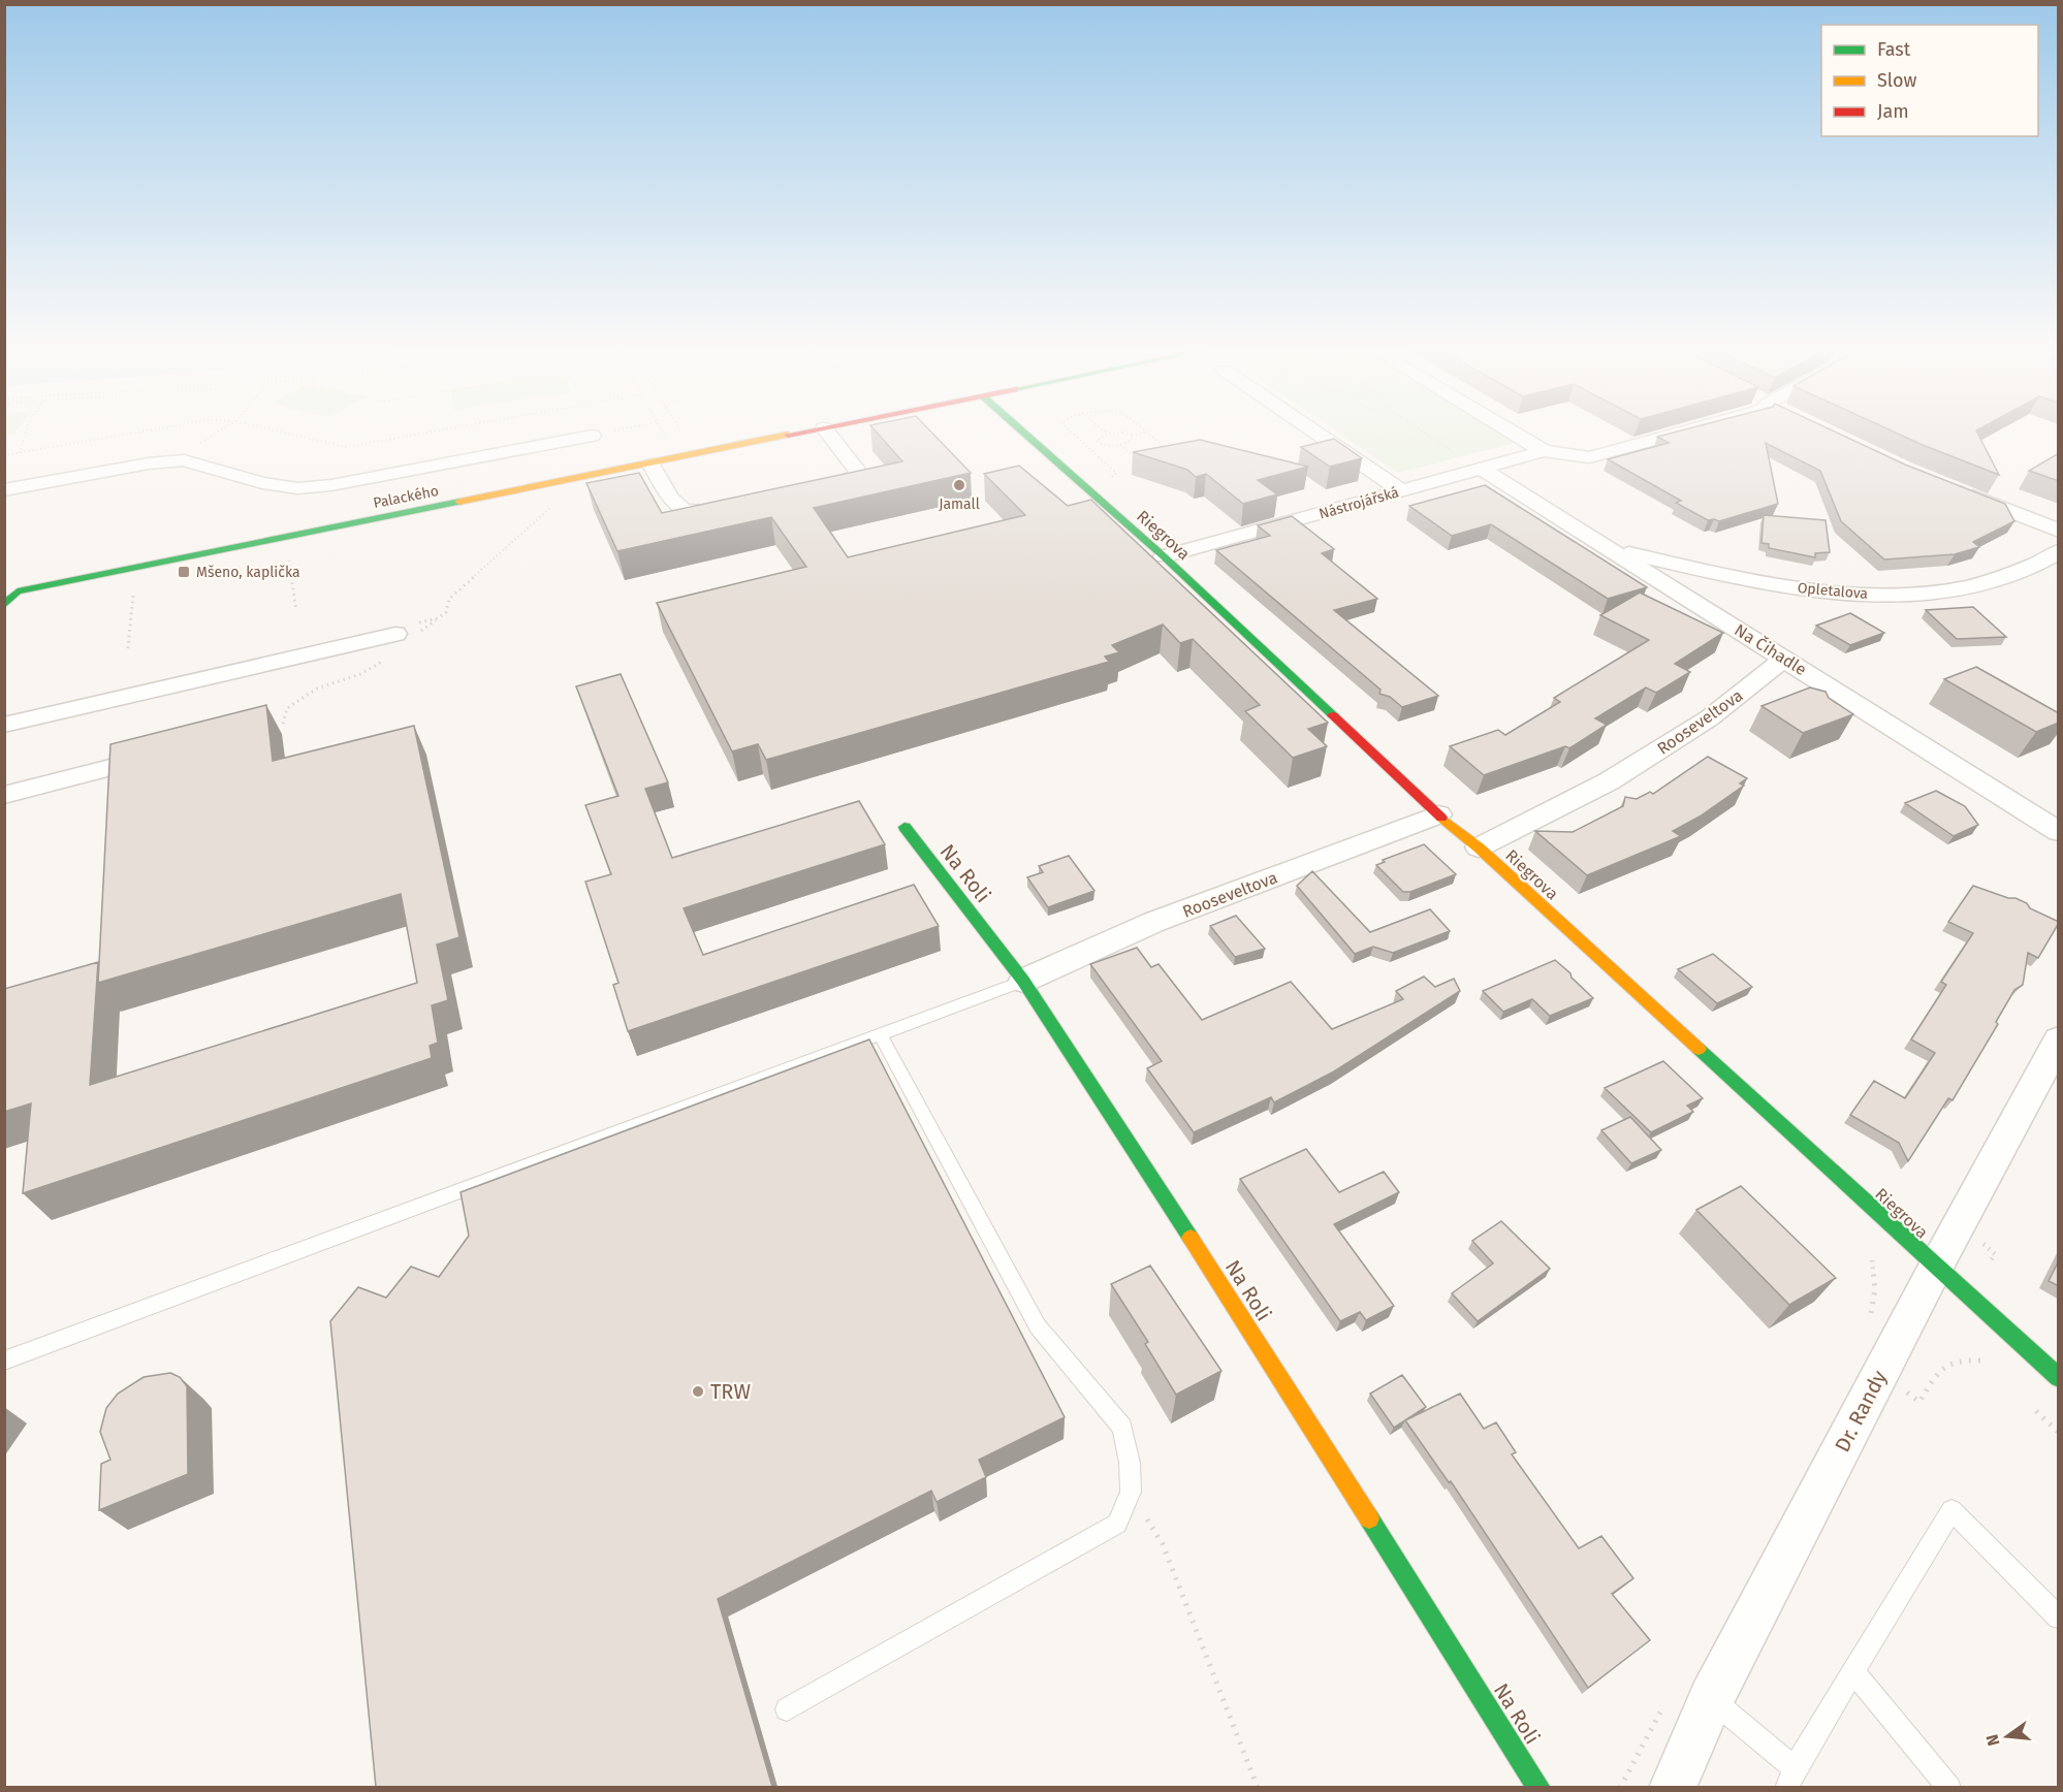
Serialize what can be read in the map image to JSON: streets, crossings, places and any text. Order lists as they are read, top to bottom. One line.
{"streets":{"street":["Palackého","Nástrojářská","Riegrova","Opletalova","Na Čihadle","Rooseveltova","Na Roli","Dr. Randy"]},"crossings":[["Nástrojářská","Riegrova"],["Nástrojářská","Na Čihadle"],["Riegrova","Rooseveltova"],["Riegrova","Dr. Randy"],["Opletalova","Na Čihadle"],["Na Čihadle","Rooseveltova"],["Rooseveltova","Na Roli"]],"places":{"other":["Jamall","TRW"],"transit":["Mšeno, kaplička"]},"legend":["Fast","Slow","Jam"],"north":"left"}
